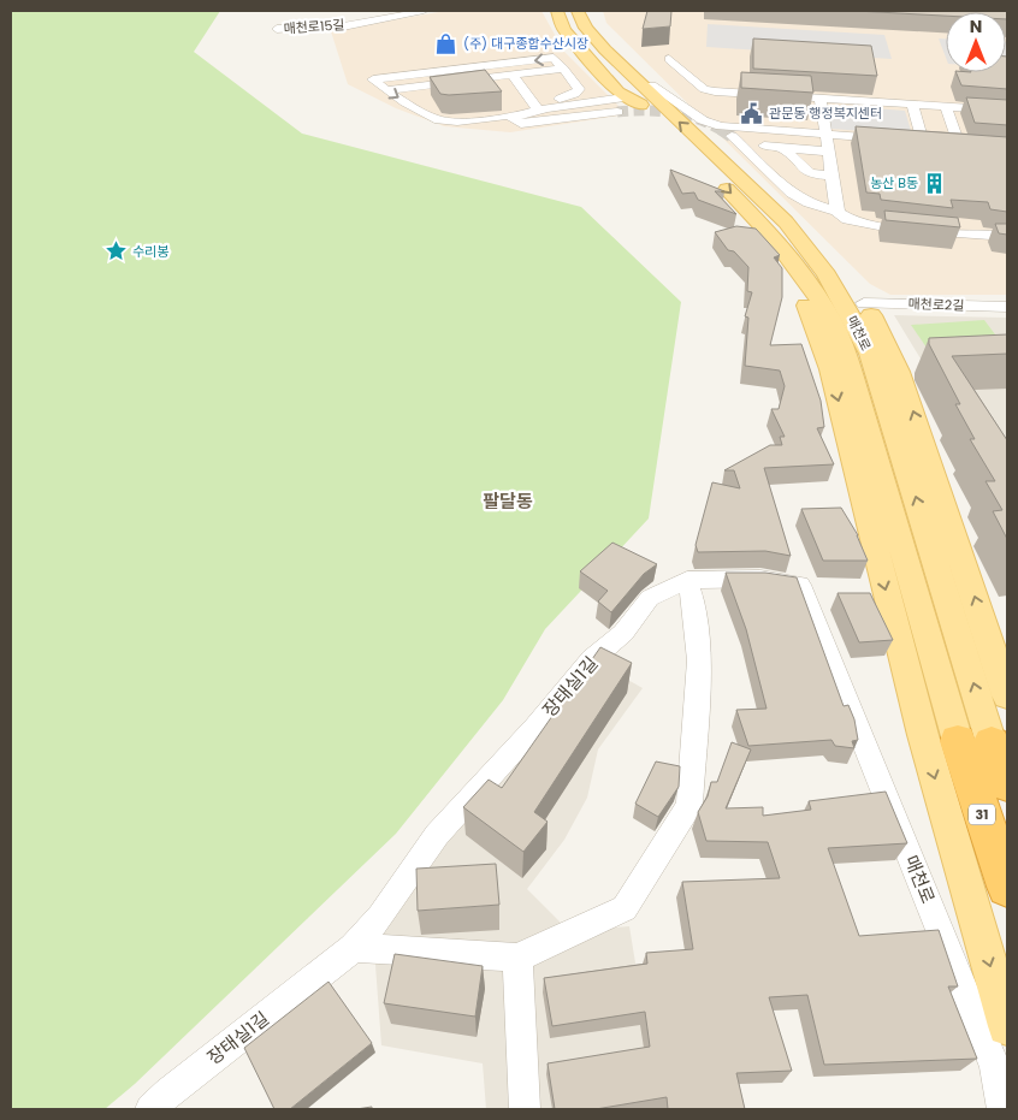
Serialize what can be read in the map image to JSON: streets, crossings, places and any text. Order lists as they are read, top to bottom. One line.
{"streets":{"highway":["31"],"main road":["매천로"],"street":["매천로15길","매천로2길","장태실1길"]},"crossings":[["매천로","장태실1길"],["매천로","31"]],"districts":["팔달동"],"places":{"shop":["(주) 대구종합수산시장"],"public building":["관문동 행정복지센터"],"building":["농산 B동"],"place":["수리봉"]},"north":"top"}
